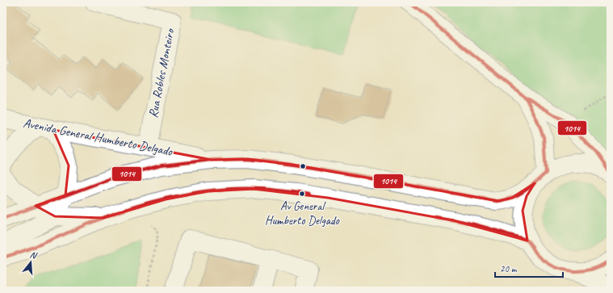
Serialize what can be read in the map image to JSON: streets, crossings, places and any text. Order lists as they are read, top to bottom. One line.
{"streets":{"street":["Rua Robles Monteiro","Avenida General Humberto Delgado"]},"crossings":[["Rua Robles Monteiro","Avenida General Humberto Delgado"]],"places":["Av General Humberto Delgado"],"lines":["transit line 1014"],"scale_bar":"20 m","north":"top"}
